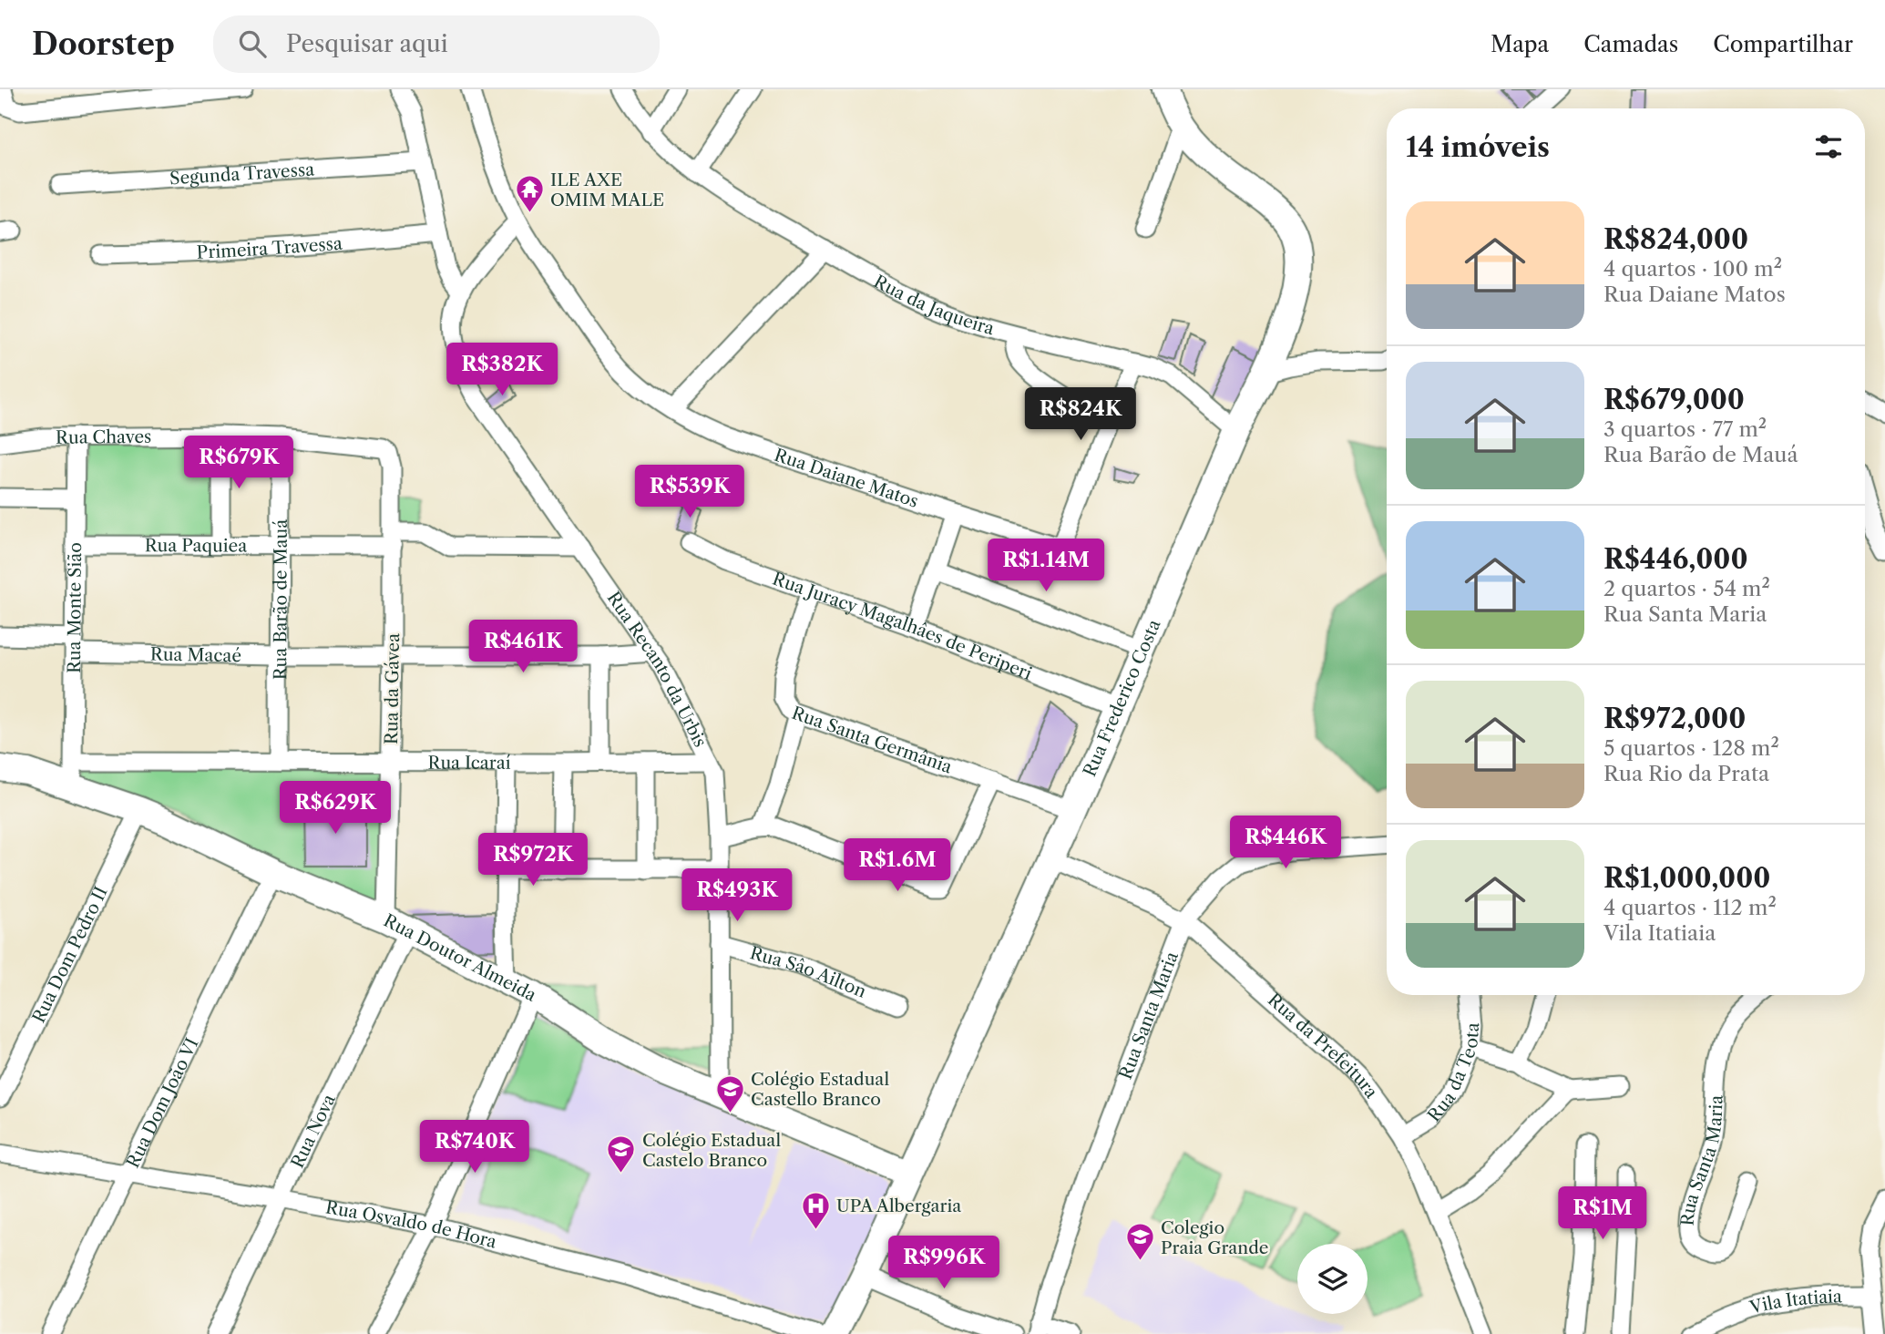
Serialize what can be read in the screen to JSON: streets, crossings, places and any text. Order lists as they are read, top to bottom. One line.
{"streets":{"main road":["Rua Frederico Costa","Rua Doutor Almeida"],"street":["Segunda Travessa","Primeira Travessa","Rua da Jaqueira","Rua Chaves","Rua Daiane Matos","Rua Paquiea","Rua Barão de Mauá","Rua Monte Sião","Rua Juracy Magalhâes de Periperi","Rua Macaé","Rua Recanto da Urbis","Rua da Gávea","Rua Santa Germânia","Rua Icaraí","Rua Dom Pedro II","Rua Sâo Ailton","Rua Santa Maria","Rua da Prefeitura","Rua da Teota","Rua Dom João VI","Rua Nova","Rua Osvaldo de Hora","Vila Itatiaia"]},"crossings":[["Rua da Jaqueira","Rua Daiane Matos"],["Rua da Jaqueira","Rua Frederico Costa"],["Rua Chaves","Rua Barão de Mauá"],["Rua Chaves","Rua Monte Sião"],["Rua Chaves","Rua da Gávea"],["Rua Daiane Matos","Rua Recanto da Urbis"],["Rua Paquiea","Rua Barão de Mauá"],["Rua Paquiea","Rua Monte Sião"],["Rua Paquiea","Rua Recanto da Urbis"],["Rua Paquiea","Rua da Gávea"],["Rua Barão de Mauá","Rua Macaé"],["Rua Barão de Mauá","Rua Icaraí"],["Rua Monte Sião","Rua Macaé"],["Rua Monte Sião","Rua Icaraí"],["Rua Juracy Magalhâes de Periperi","Rua Frederico Costa"],["Rua Juracy Magalhâes de Periperi","Rua Santa Germânia"],["Rua Macaé","Rua Recanto da Urbis"],["Rua Macaé","Rua da Gávea"],["Rua Recanto da Urbis","Rua Icaraí"],["Rua Recanto da Urbis","Rua Doutor Almeida"],["Rua Recanto da Urbis","Rua Sâo Ailton"],["Rua da Gávea","Rua Icaraí"],["Rua da Gávea","Rua Doutor Almeida"],["Rua da Gávea","Rua Nova"],["Rua Frederico Costa","Rua Santa Germânia"],["Rua Frederico Costa","Rua Doutor Almeida"],["Rua Frederico Costa","Rua da Prefeitura"],["Rua Dom Pedro II","Rua Doutor Almeida"],["Rua Doutor Almeida","Rua Dom João VI"],["Rua Doutor Almeida","Rua Nova"],["Rua Santa Maria","Rua da Prefeitura"],["Rua da Prefeitura","Rua da Teota"],["Rua Dom João VI","Rua Osvaldo de Hora"],["Rua Nova","Rua Osvaldo de Hora"]],"places":{"temple":["ILE AXE OMIM MALE"],"school or university":["Colégio Estadual Castello Branco","Colégio Estadual Castelo Branco","Colegio Praia Grande"],"hospital":["UPA Albergaria"]},"page":{"header":"Doorstep","search":"Pesquisar aqui","nav":["Mapa","Camadas","Compartilhar"],"heading":"14 imóveis","list":[{"name":"R$824,000","note":"4 quartos · 100 m² · Rua Daiane Matos"},{"name":"R$679,000","note":"3 quartos · 77 m² · Rua Barão de Mauá"},{"name":"R$446,000","note":"2 quartos · 54 m² · Rua Santa Maria"},{"name":"R$972,000","note":"5 quartos · 128 m² · Rua Rio da Prata"},{"name":"R$1,000,000","note":"4 quartos · 112 m² · Vila Itatiaia"}],"price":["R$382K","R$824K","R$679K","R$539K","R$1.14M","R$461K","R$629K","R$446K","R$972K","R$1.6M","R$493K","R$740K","R$1M","R$996K"]}}
